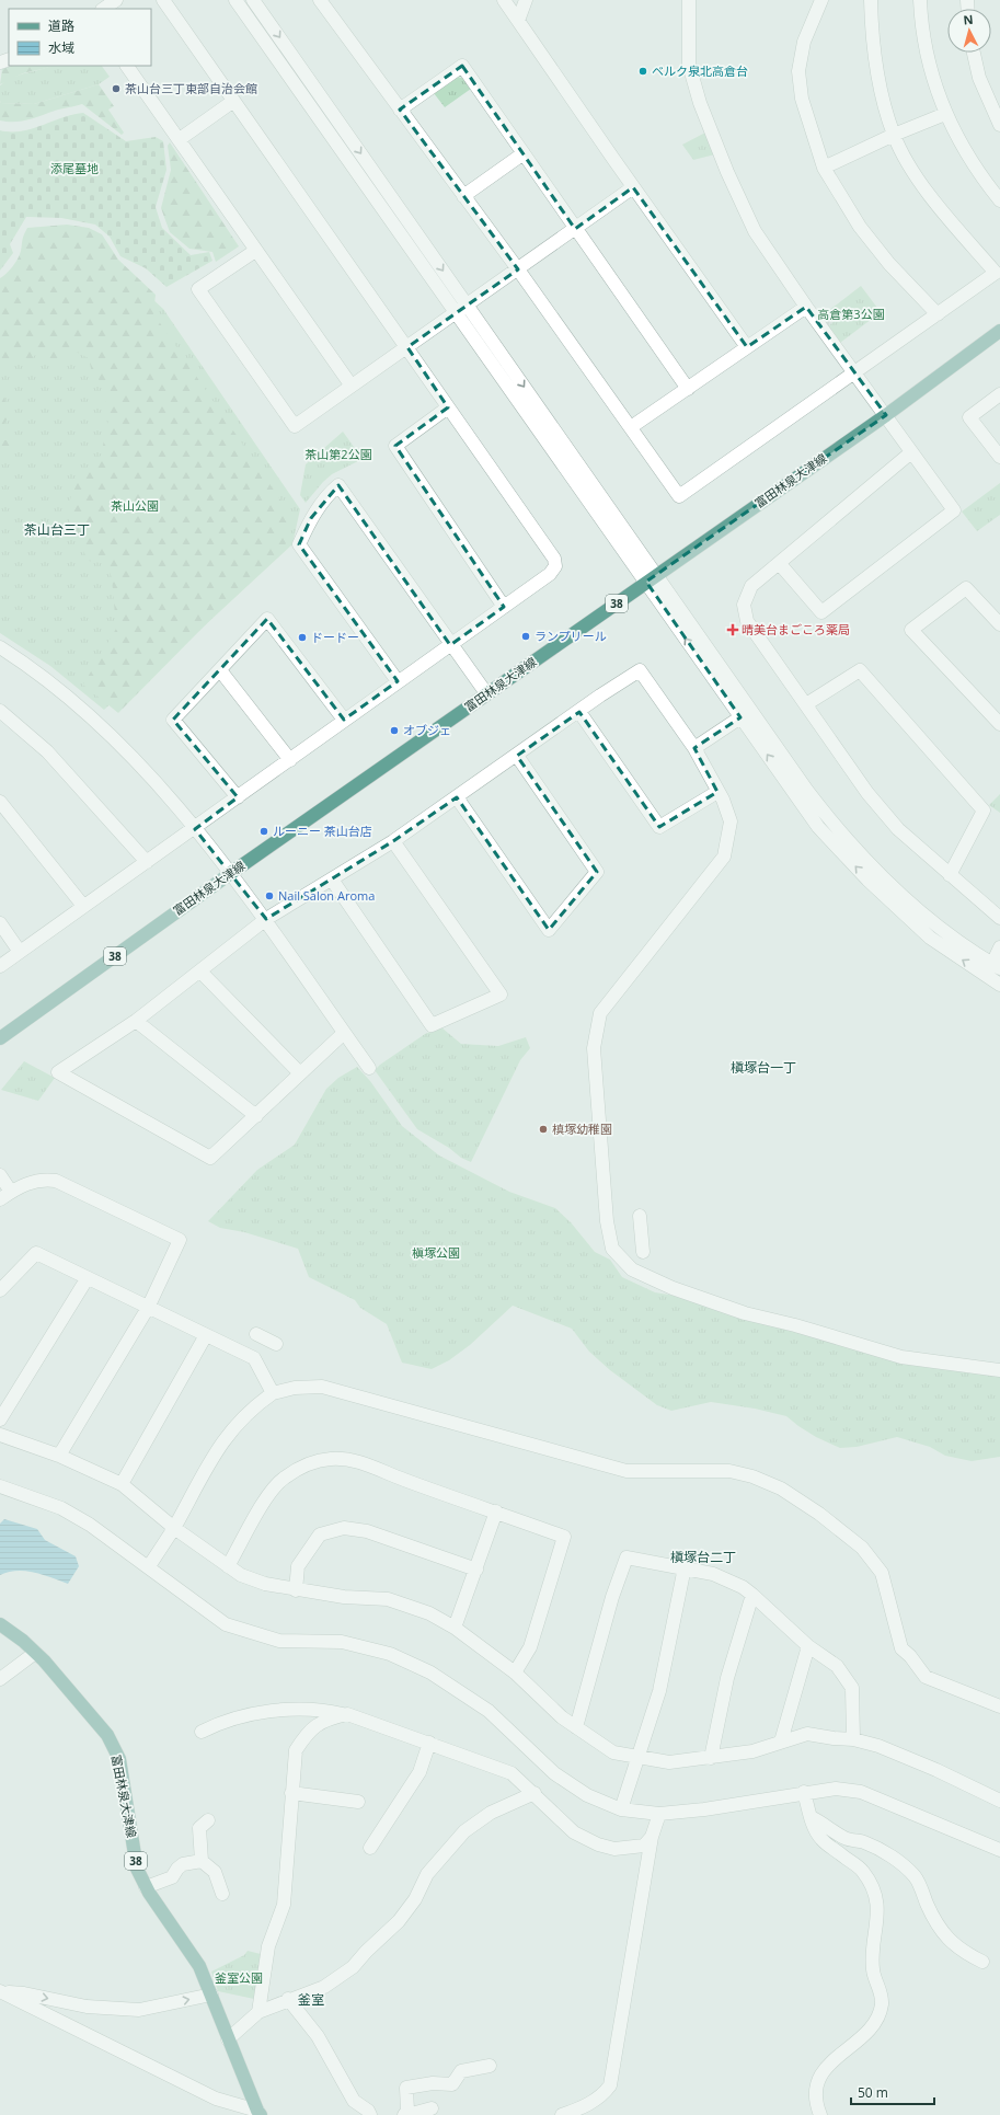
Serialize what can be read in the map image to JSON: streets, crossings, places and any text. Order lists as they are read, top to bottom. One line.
{"streets":{"main road":["富田林泉大津線","38"]},"districts":["茶山台三丁","槇塚台一丁","槇塚台二丁","釜室"],"parks":["添尾墓地","高倉第3公園","茶山第2公園","茶山公園","槇塚公園","釜室公園"],"places":{"other":["ベルク泉北高倉台","茶山台三丁東部自治会館","ランプリール","ドードー","オブジェ","ルーニー 茶山台店","Nail Salon Aroma","槙塚幼稚園"],"health":["晴美台まごころ薬局"]},"legend":["道路","水域"],"scale_bar":"50 m","north":"top"}
